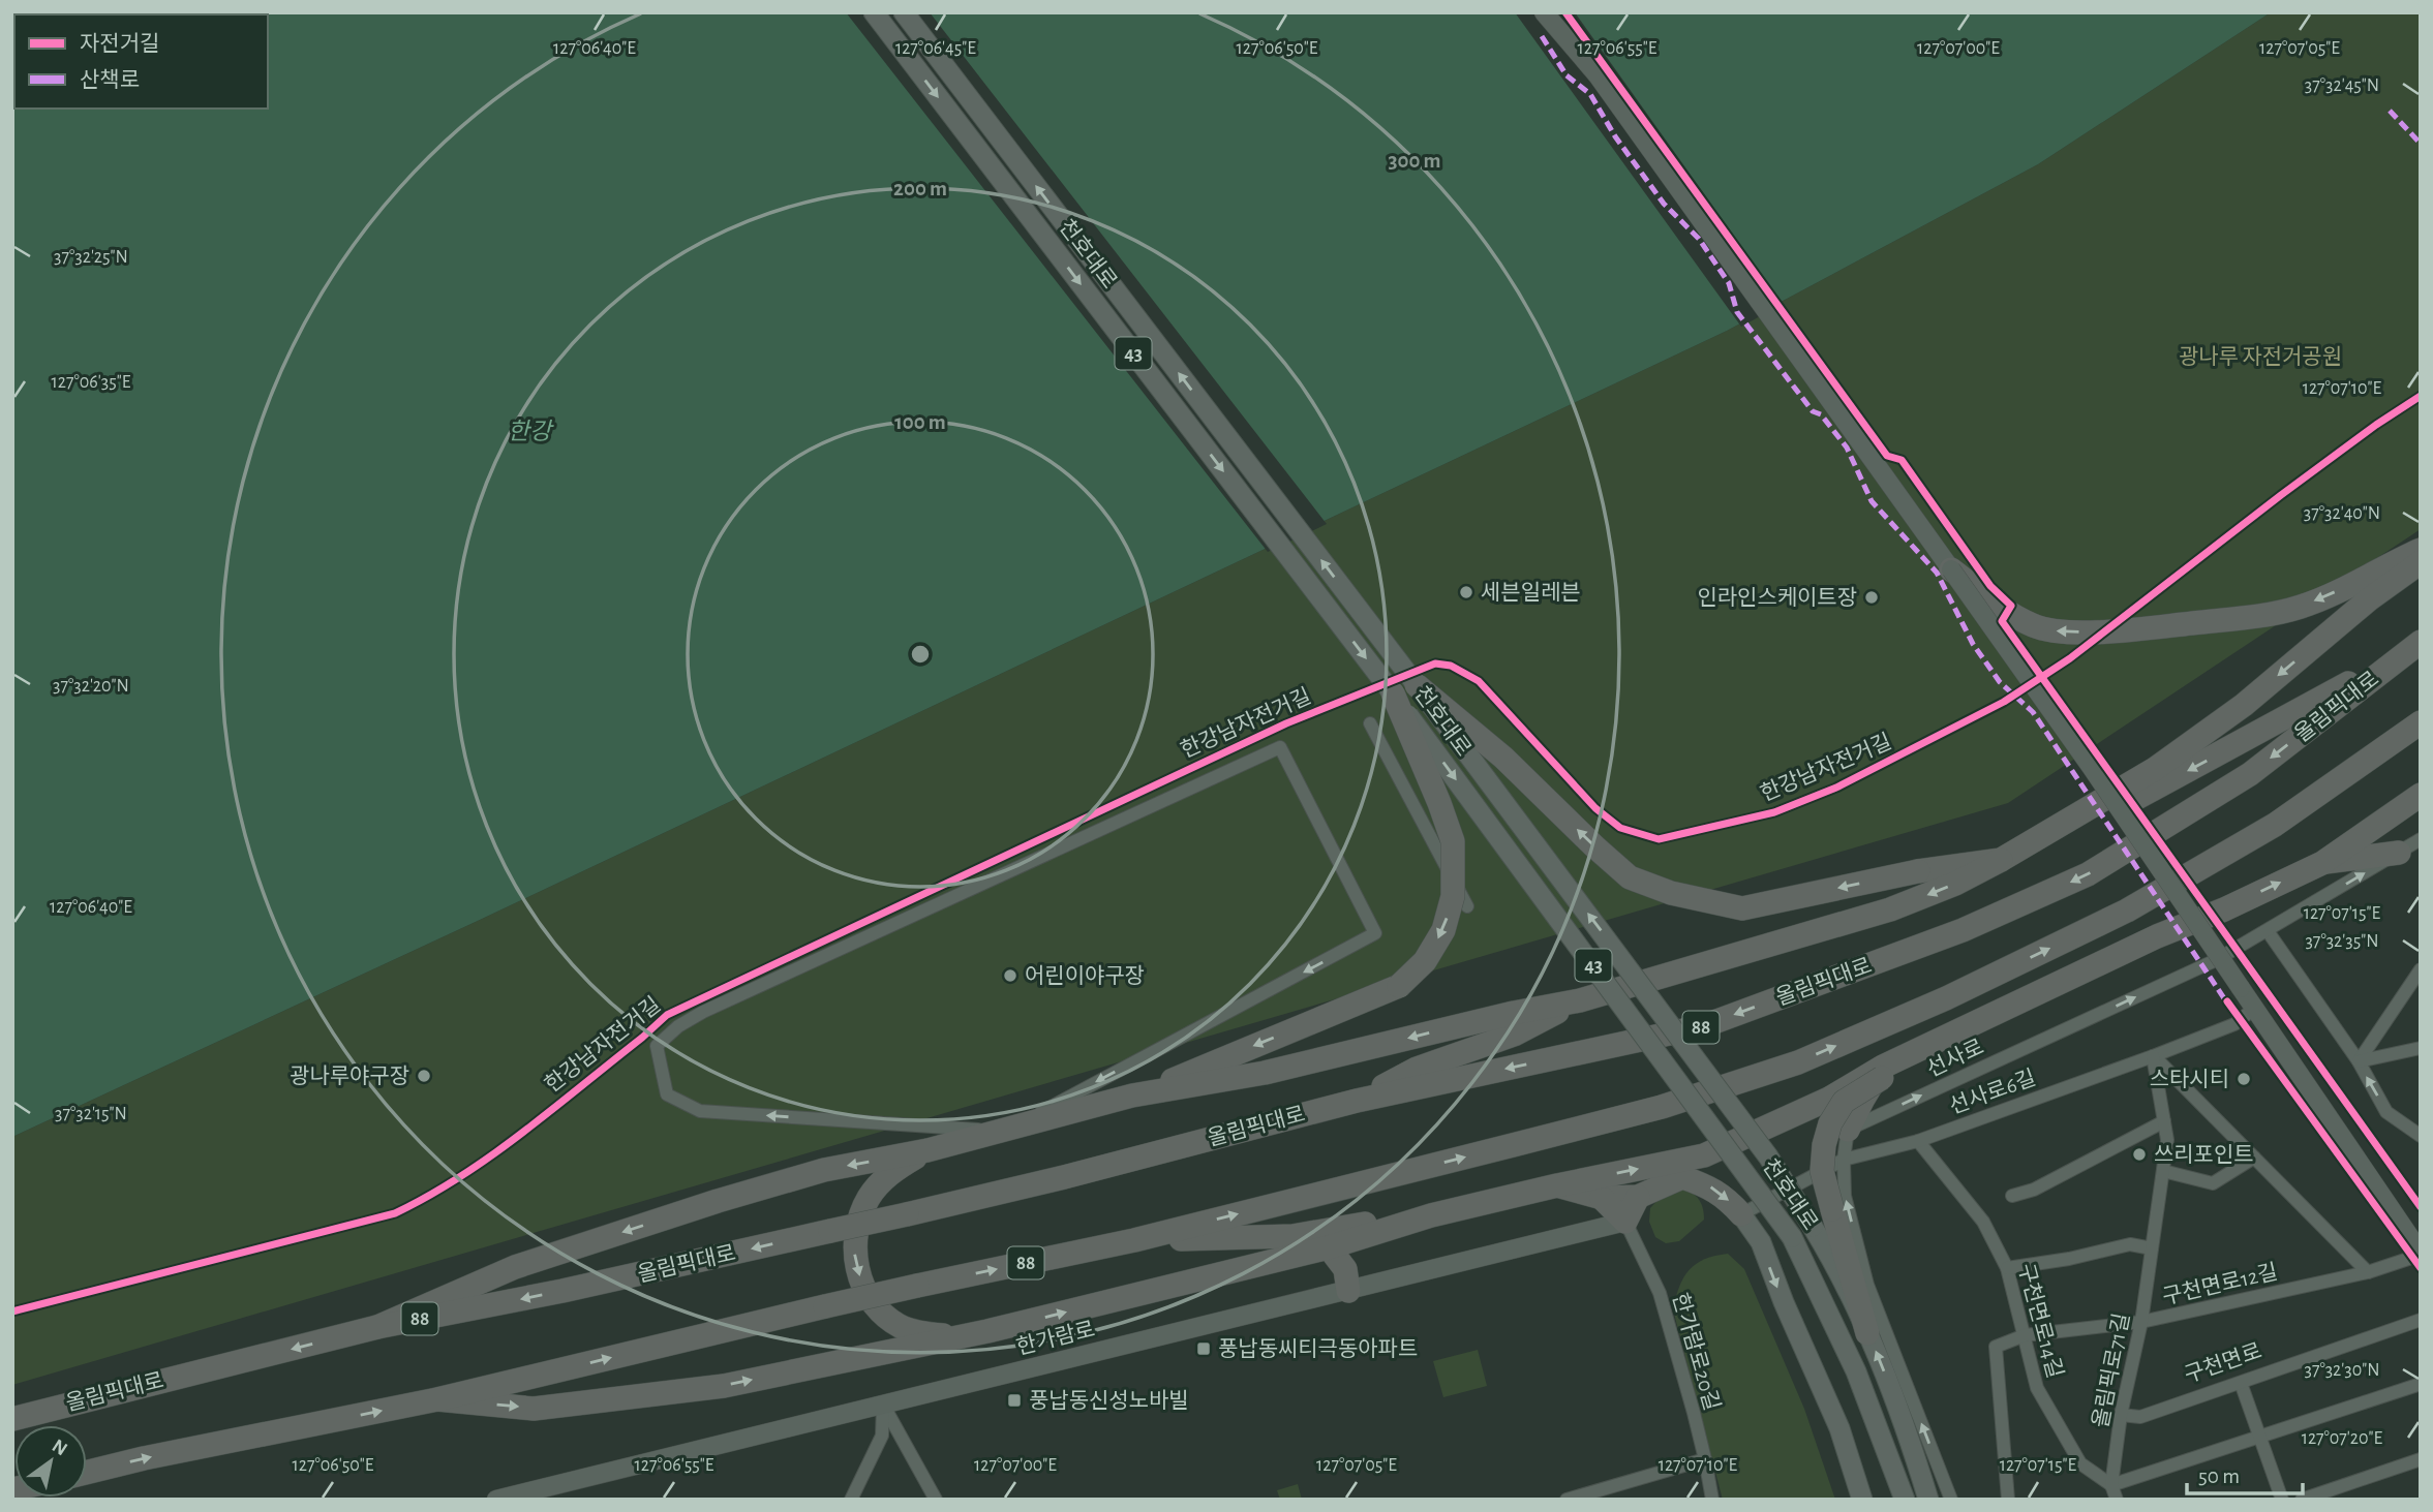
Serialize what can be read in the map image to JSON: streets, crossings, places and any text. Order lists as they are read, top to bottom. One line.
{"streets":{"highway":["올림픽대로","88"],"main road":["천호대로","43","한가람로"],"street":["선사로","선사로6길","구천면로12길","구천면로14길","한가람로20길","구천면로","올림픽로71길"],"cycle path":["한강남자전거길"]},"crossings":[["선사로6길","구천면로14길"],["선사로6길","올림픽로71길"],["구천면로12길","구천면로14길"],["구천면로12길","올림픽로71길"],["구천면로14길","올림픽로71길"],["한가람로","한가람로20길"],["구천면로","올림픽로71길"]],"one_way":["선사로"],"water":["한강"],"parks":["광나루 자전거공원"],"places":{"other":["세븐일레븐","인라인스케이트장","어린이야구장","광나루야구장","스타시티","쓰리포인트"],"transit":["풍납동씨티극동아파트","풍납동신성노바빌"]},"legend":["자전거길","산책로"],"scale_bar":"50 m","north":"top right","coordinates":["127°06'45\"E","127°06'40\"E","127°06'50\"E","127°06'55\"E","127°07'00\"E","127°07'05\"E","37°32'45\"N","37°32'25\"N","127°06'35\"E","127°07'10\"E","37°32'40\"N","37°32'20\"N","127°07'15\"E","37°32'35\"N","37°32'15\"N","37°32'30\"N","127°07'20\"E"],"rings":["300 m","200 m","100 m"]}
